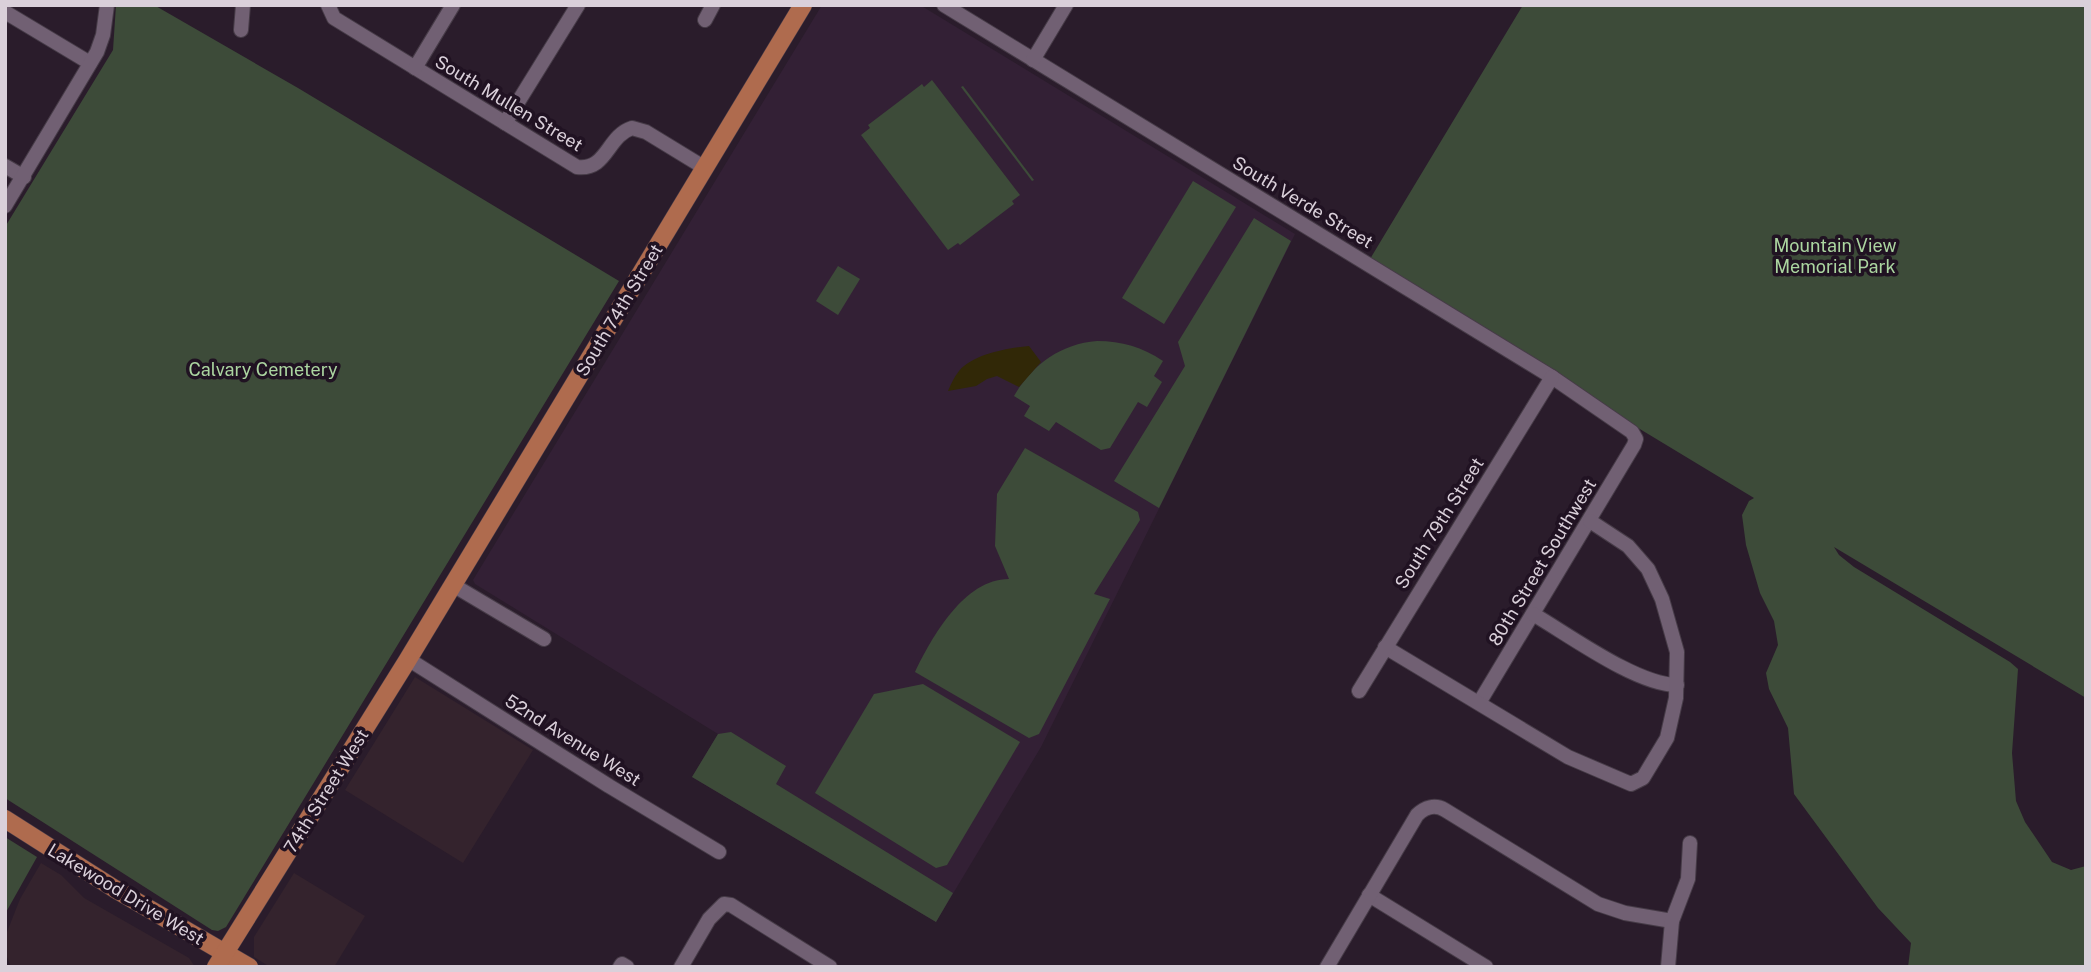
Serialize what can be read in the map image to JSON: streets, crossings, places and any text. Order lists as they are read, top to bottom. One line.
{"streets":{"main road":["South 74th Street","74th Street West","Lakewood Drive West"],"street":["South Mullen Street","South Verde Street","South 79th Street","80th Street Southwest","52nd Avenue West"]},"crossings":[["South Mullen Street","South 74th Street"],["South Verde Street","South 79th Street"],["South Verde Street","80th Street Southwest"],["South 74th Street","74th Street West"],["52nd Avenue West","74th Street West"],["74th Street West","Lakewood Drive West"]],"parks":["Mountain View Memorial Park","Calvary Cemetery"]}
